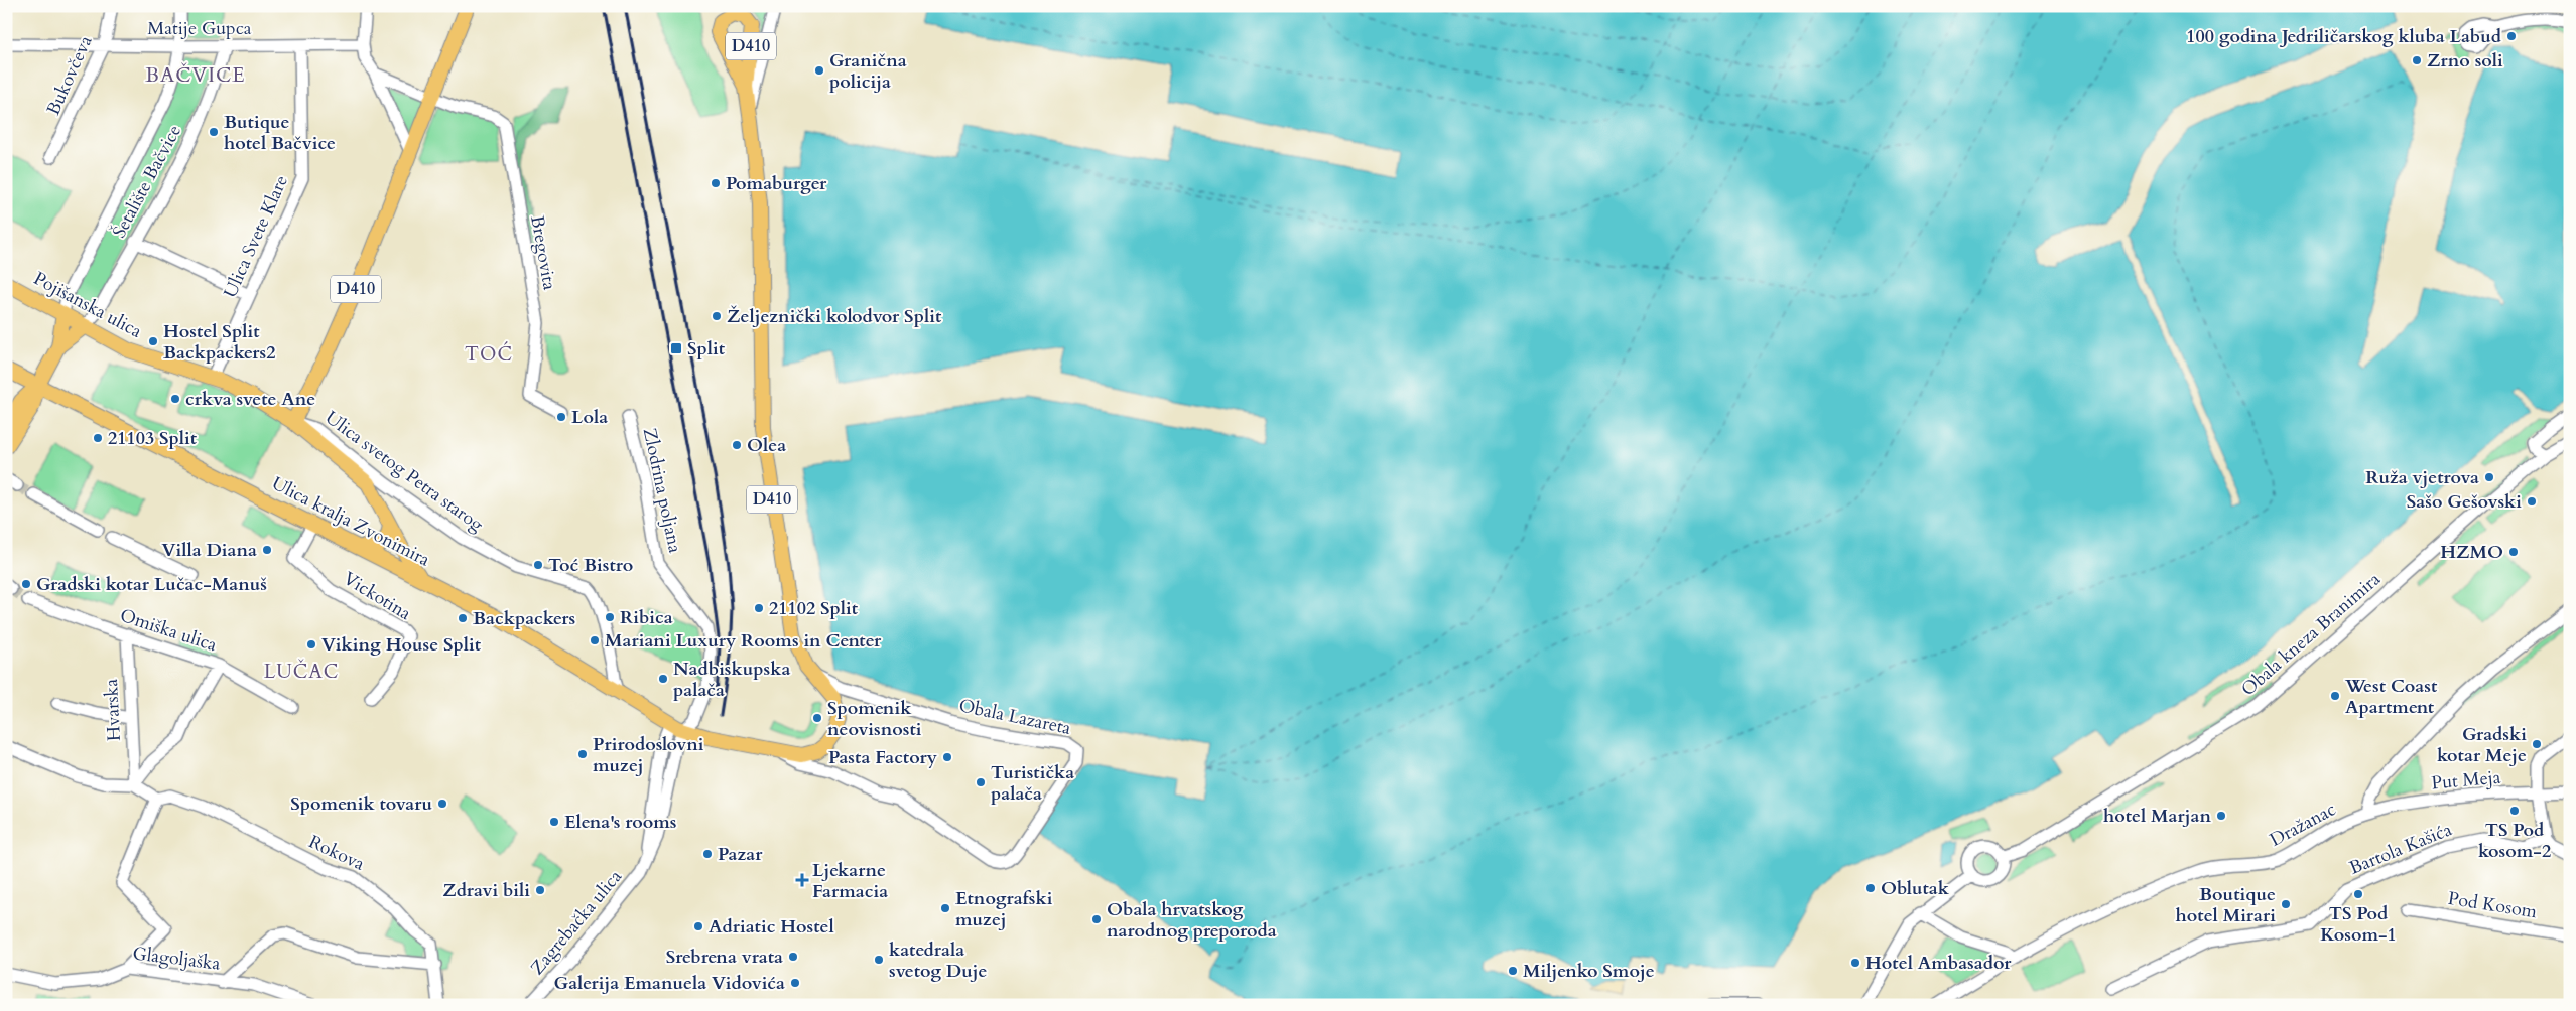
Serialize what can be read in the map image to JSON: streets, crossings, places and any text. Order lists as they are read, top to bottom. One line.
{"streets":{"main road":["D410","Pojišanska ulica","Ulica kralja Zvonimira"],"street":["Matije Gupca","Bukovčeva","Šetalište Bačvice","Ulica Svete Klare","Bregovita","Ulica svetog Petra starog","Zlodrina poljana","Vickotina","Omiška ulica","Obala kneza Branimira","Hvarska","Obala Lazareta","Put Meja","Dražanac","Bartola Kašića","Rokova","Pod Kosom","Zagrebačka ulica","Glagoljaška"]},"crossings":[["Matije Gupca","Bukovčeva"],["Matije Gupca","Šetalište Bačvice"],["Matije Gupca","Ulica Svete Klare"],["D410","Bregovita"],["D410","Pojišanska ulica"],["D410","Ulica svetog Petra starog"],["D410","Zlodrina poljana"],["D410","Ulica kralja Zvonimira"],["D410","Obala Lazareta"],["D410","Zagrebačka ulica"],["Šetalište Bačvice","Pojišanska ulica"],["Ulica Svete Klare","Pojišanska ulica"],["Pojišanska ulica","Ulica svetog Petra starog"],["Pojišanska ulica","Ulica kralja Zvonimira"],["Ulica svetog Petra starog","Ulica kralja Zvonimira"],["Zlodrina poljana","Zagrebačka ulica"],["Ulica kralja Zvonimira","Vickotina"],["Ulica kralja Zvonimira","Zagrebačka ulica"],["Omiška ulica","Hvarska"],["Put Meja","Dražanac"]],"districts":["BAČVICE","TOĆ","LUČAC"],"places":{"other":["100 godina Jedriličarskog kluba Labud","Zrno soli","Granična policija","Butique hotel Bačvice","Pomaburger","Željeznički kolodvor Split","Hostel Split Backpackers2","crkva svete Ane","Lola","21103 Split","Olea","Ruža vjetrova","Sašo Gešovski","Villa Diana","HZMO","Toć Bistro","Gradski kotar Lučac-Manuš","21102 Split","Ribica","Backpackers","Mariani Luxury Rooms in Center","Viking House Split","Nadbiskupska palača","West Coast Apartment","Spomenik neovisnosti","Gradski kotar Meje","Prirodoslovni muzej","Pasta Factory","Turistička palača","Spomenik tovaru","TS Pod kosom-2","hotel Marjan","Elena's rooms","Pazar","Oblutak","Zdravi bili","TS Pod Kosom-1","Boutique hotel Mirari","Etnografski muzej","Obala hrvatskog narodnog preporoda","Adriatic Hostel","Srebrena vrata","katedrala svetog Duje","Hotel Ambasador","Miljenko Smoje","Galerija Emanuela Vidovića"],"transit":["Split"],"health":["Ljekarne Farmacia"]}}
